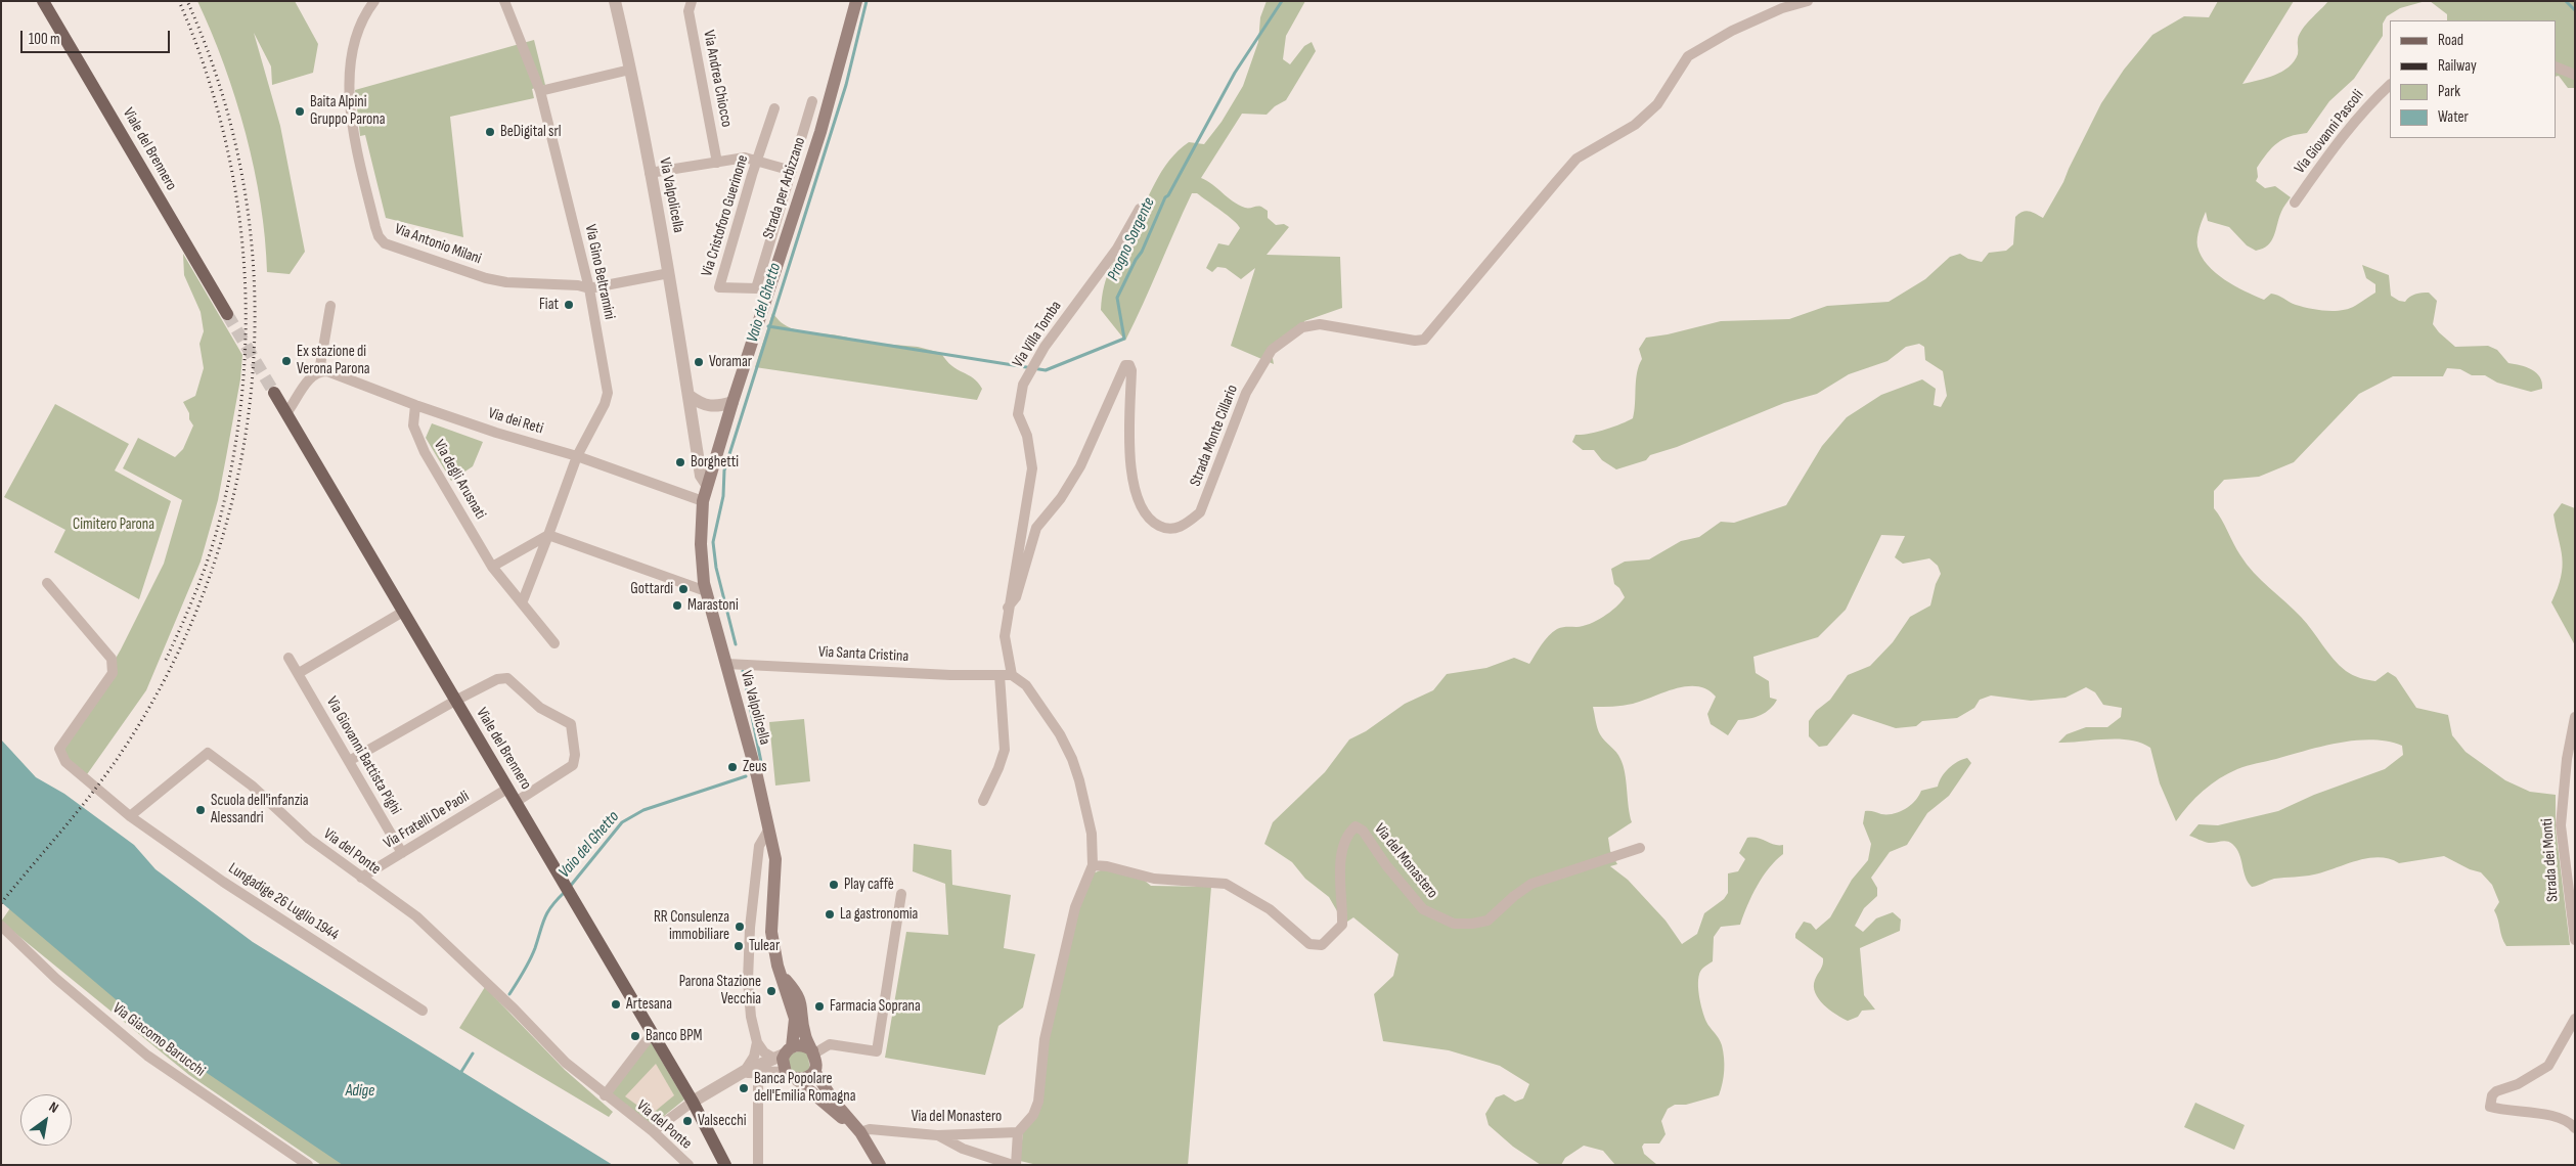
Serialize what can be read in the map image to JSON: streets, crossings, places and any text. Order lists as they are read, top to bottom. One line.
{"streets":{"main road":["Viale del Brennero","Strada per Arbizzano","Via Valpolicella"],"street":["Via Andrea Chiocco","Via Giovanni Pascoli","Via Cristoforo Guerinone","Via Antonio Milani","Via Gino Beltramini","Via Villa Tomba","Via dei Reti","Strada Monte Cillario","Via degli Arusnati","Via Santa Cristina","Via Giovanni Battista Pighi","Via Fratelli De Paoli","Via del Ponte","Strada dei Monti","Via del Monastero","Lungadige 26 Luglio 1944","Via Giacomo Barucchi"]},"crossings":[["Viale del Brennero","Via Fratelli De Paoli"],["Strada per Arbizzano","Via Valpolicella"],["Strada per Arbizzano","Via dei Reti"],["Via Valpolicella","Via Antonio Milani"],["Via Valpolicella","Via dei Reti"],["Via Valpolicella","Via Santa Cristina"],["Via Antonio Milani","Via Gino Beltramini"],["Via Gino Beltramini","Via dei Reti"],["Via Villa Tomba","Strada Monte Cillario"],["Via Villa Tomba","Via Santa Cristina"],["Via Villa Tomba","Via del Monastero"],["Via dei Reti","Via degli Arusnati"],["Via Santa Cristina","Via del Monastero"],["Via Giovanni Battista Pighi","Via Fratelli De Paoli"],["Via Fratelli De Paoli","Via del Ponte"],["Via del Ponte","Lungadige 26 Luglio 1944"]],"water":["Progno Sorgente","Vaio del Ghetto","Adige"],"parks":["Cimitero Parona"],"places":["Baita Alpini Gruppo Parona","BeDigital srl","Fiat","Ex stazione di Verona Parona","Voramar","Borghetti","Gottardi","Marastoni","Zeus","Scuola dell'infanzia Alessandri","Play caffè","La gastronomia","RR Consulenza immobiliare","Tulear","Parona Stazione Vecchia","Artesana","Farmacia Soprana","Banco BPM","Banca Popolare dell'Emilia Romagna","Valsecchi"],"legend":["Road","Railway","Park","Water"],"scale_bar":"100 m","north":"top right"}
